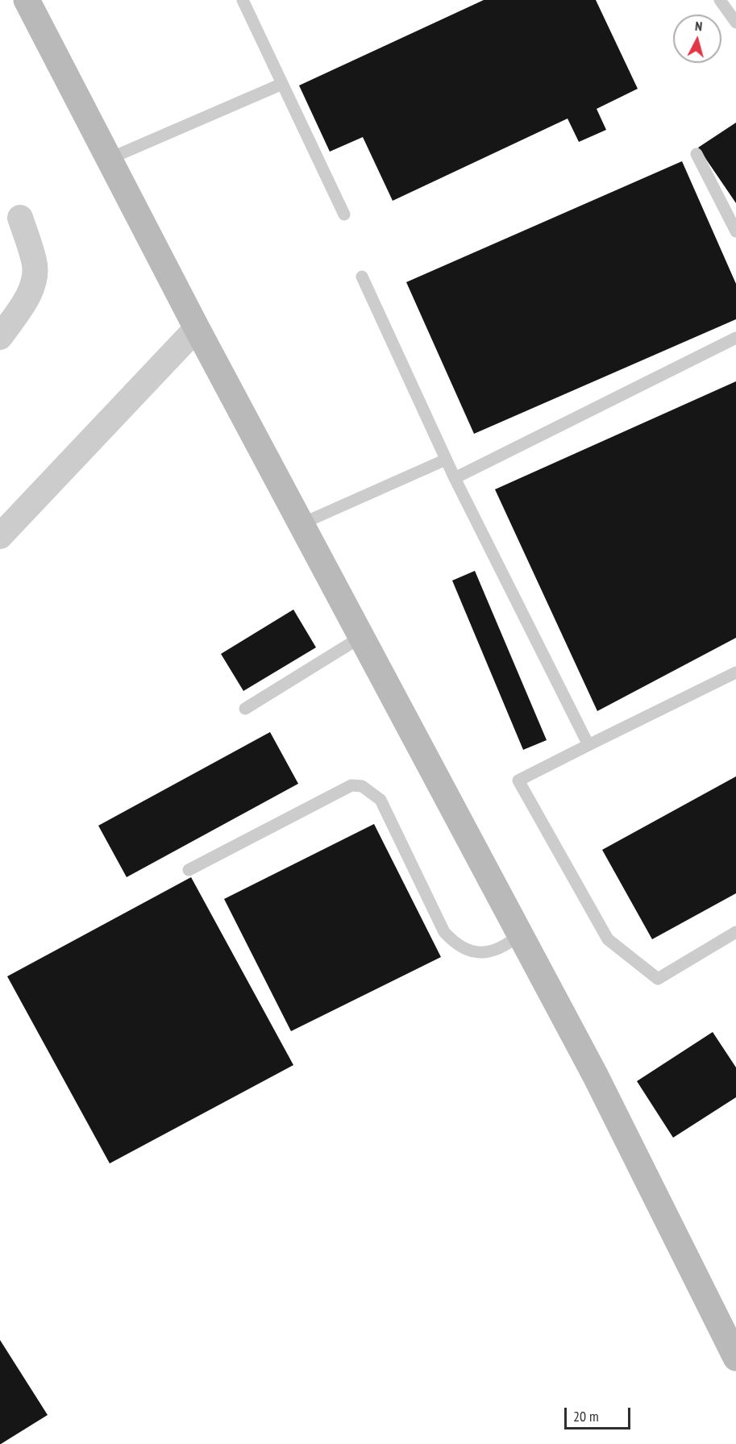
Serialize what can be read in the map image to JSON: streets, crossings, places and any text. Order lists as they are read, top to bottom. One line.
{"scale_bar":"20 m","north":"top"}
